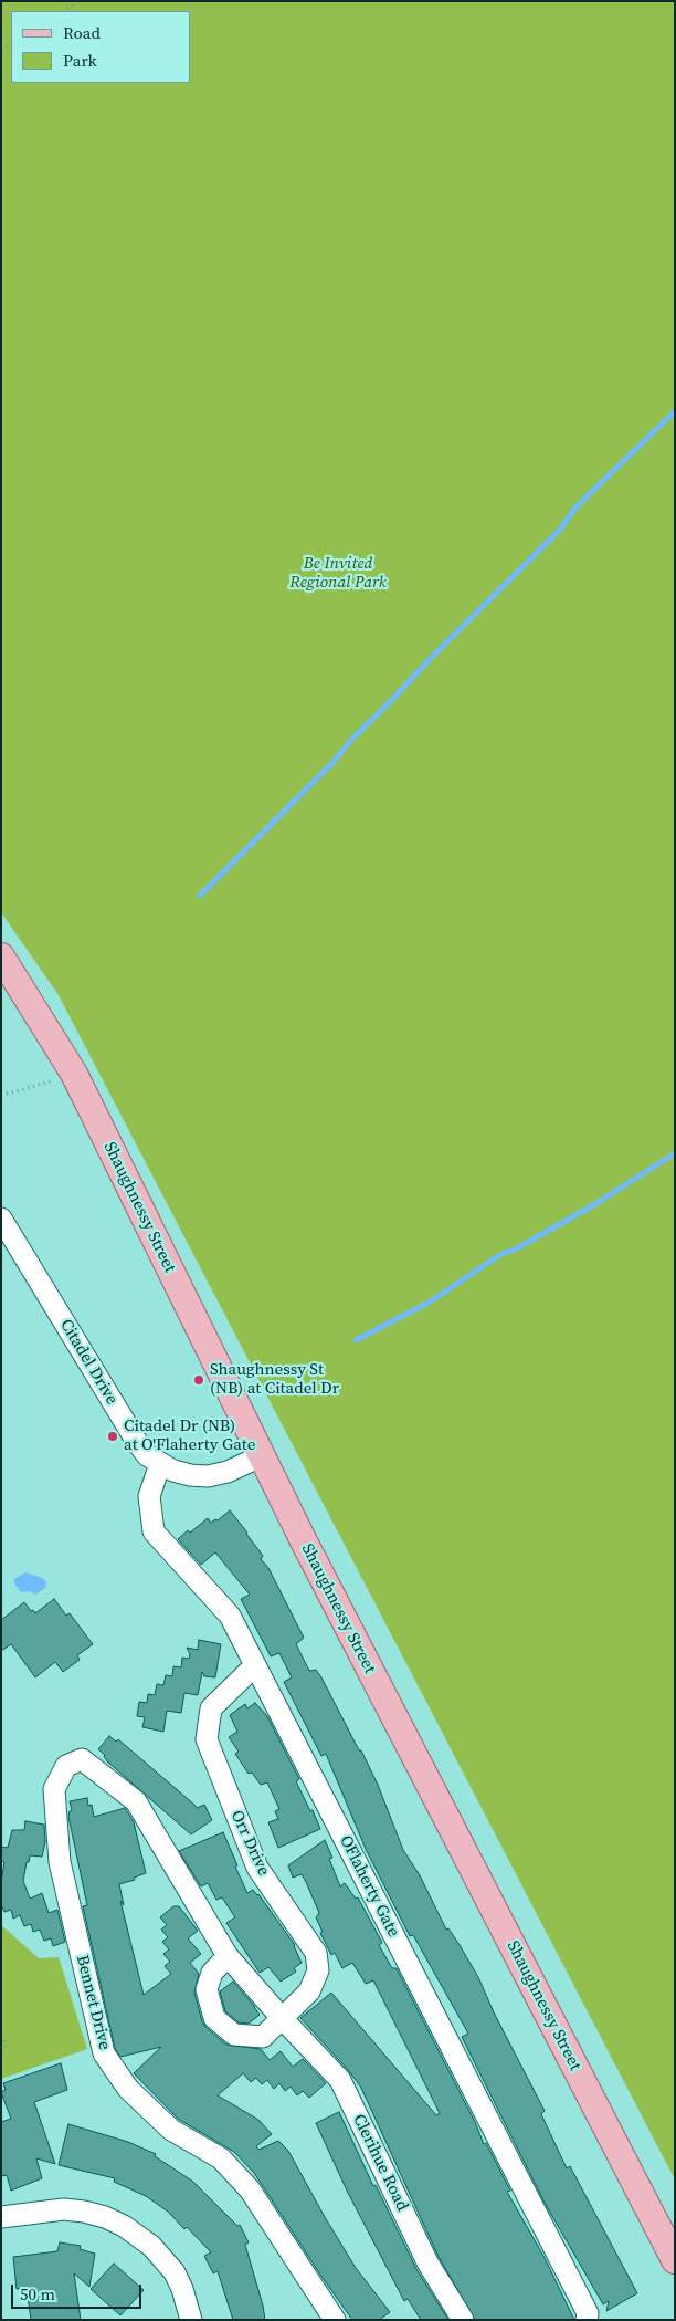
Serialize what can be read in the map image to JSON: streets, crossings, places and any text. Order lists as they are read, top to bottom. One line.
{"streets":{"main road":["Shaughnessy Street"],"street":["Citadel Drive","Orr Drive","OFlaherty Gate","Bennet Drive","Clerihue Road"]},"crossings":[["Shaughnessy Street","Citadel Drive"],["Citadel Drive","OFlaherty Gate"],["Orr Drive","OFlaherty Gate"],["Orr Drive","Clerihue Road"],["Bennet Drive","Clerihue Road"]],"parks":["Be Invited Regional Park"],"places":["Shaughnessy St (NB) at Citadel Dr","Citadel Dr (NB) at O'Flaherty Gate"],"legend":["Road","Park"],"scale_bar":"50 m"}
